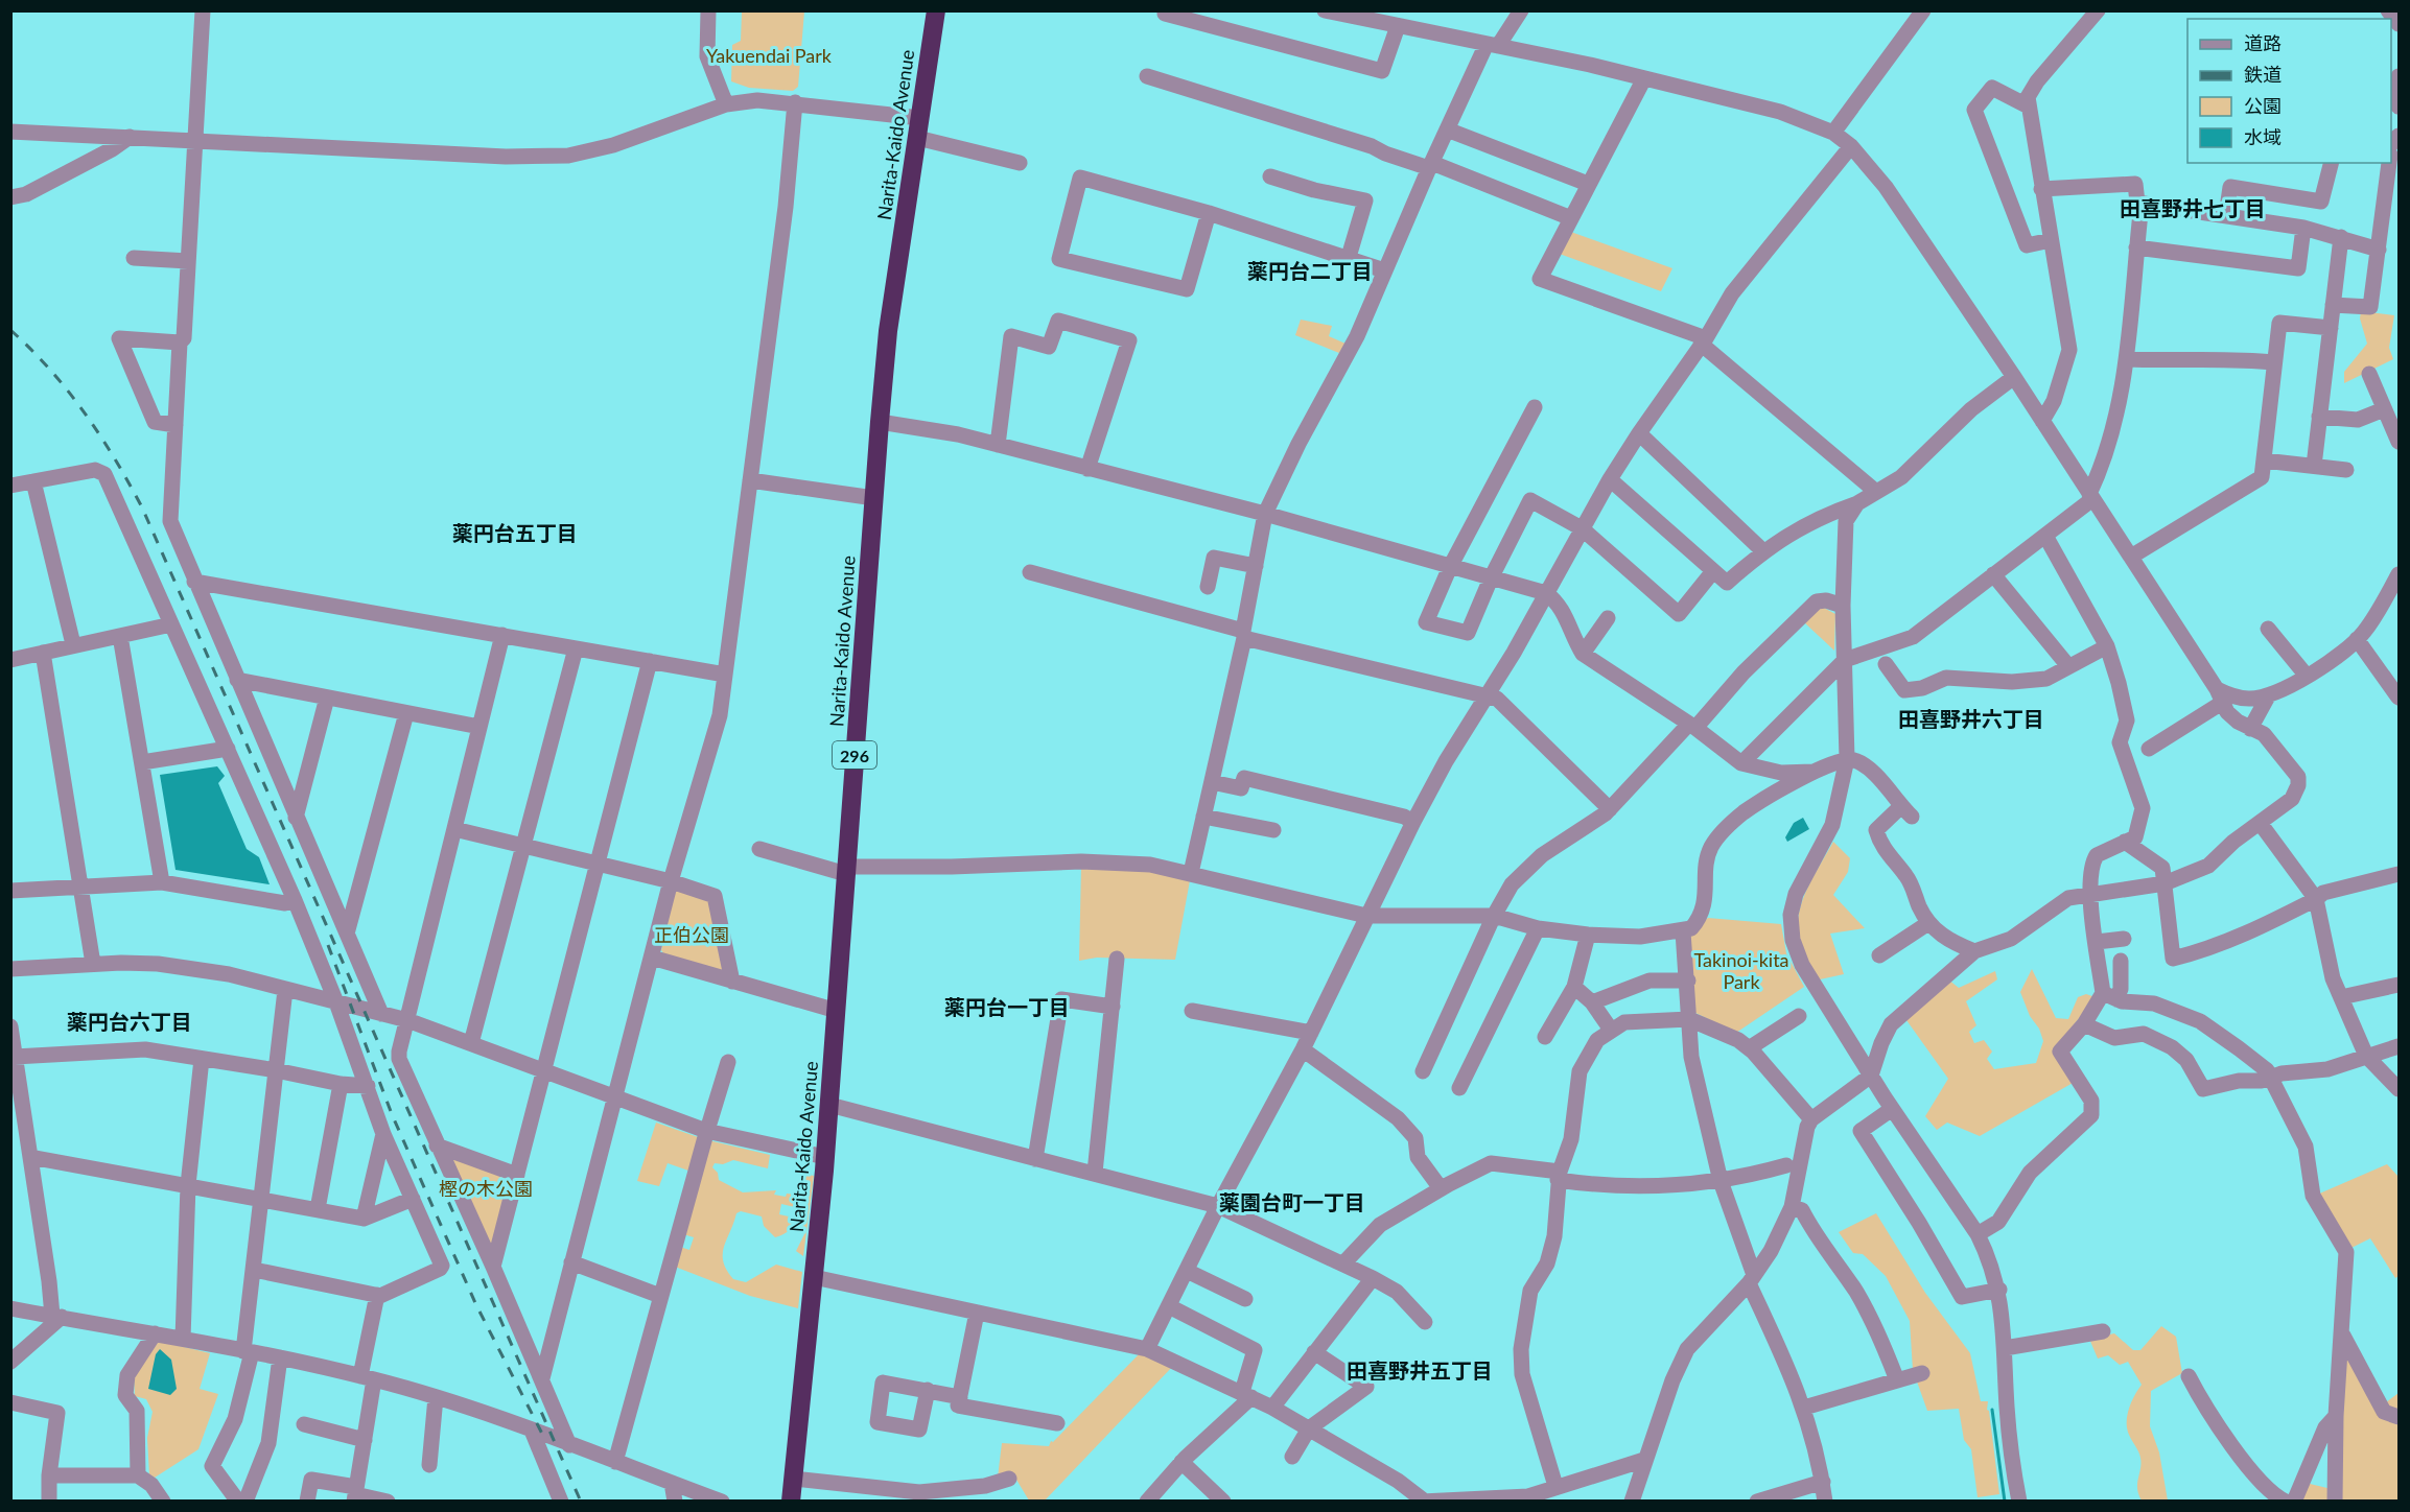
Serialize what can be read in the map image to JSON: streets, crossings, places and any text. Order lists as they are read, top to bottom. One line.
{"streets":{"highway":["Narita-Kaido Avenue","296"]},"districts":["田喜野井七丁目","薬円台二丁目","薬円台五丁目","田喜野井六丁目","薬円台一丁目","薬円台六丁目","薬園台町一丁目","田喜野井五丁目"],"parks":["Yakuendai Park","正伯公園","Takinoi-kita Park","樫の木公園"],"legend":["道路","鉄道","公園","水域"]}
